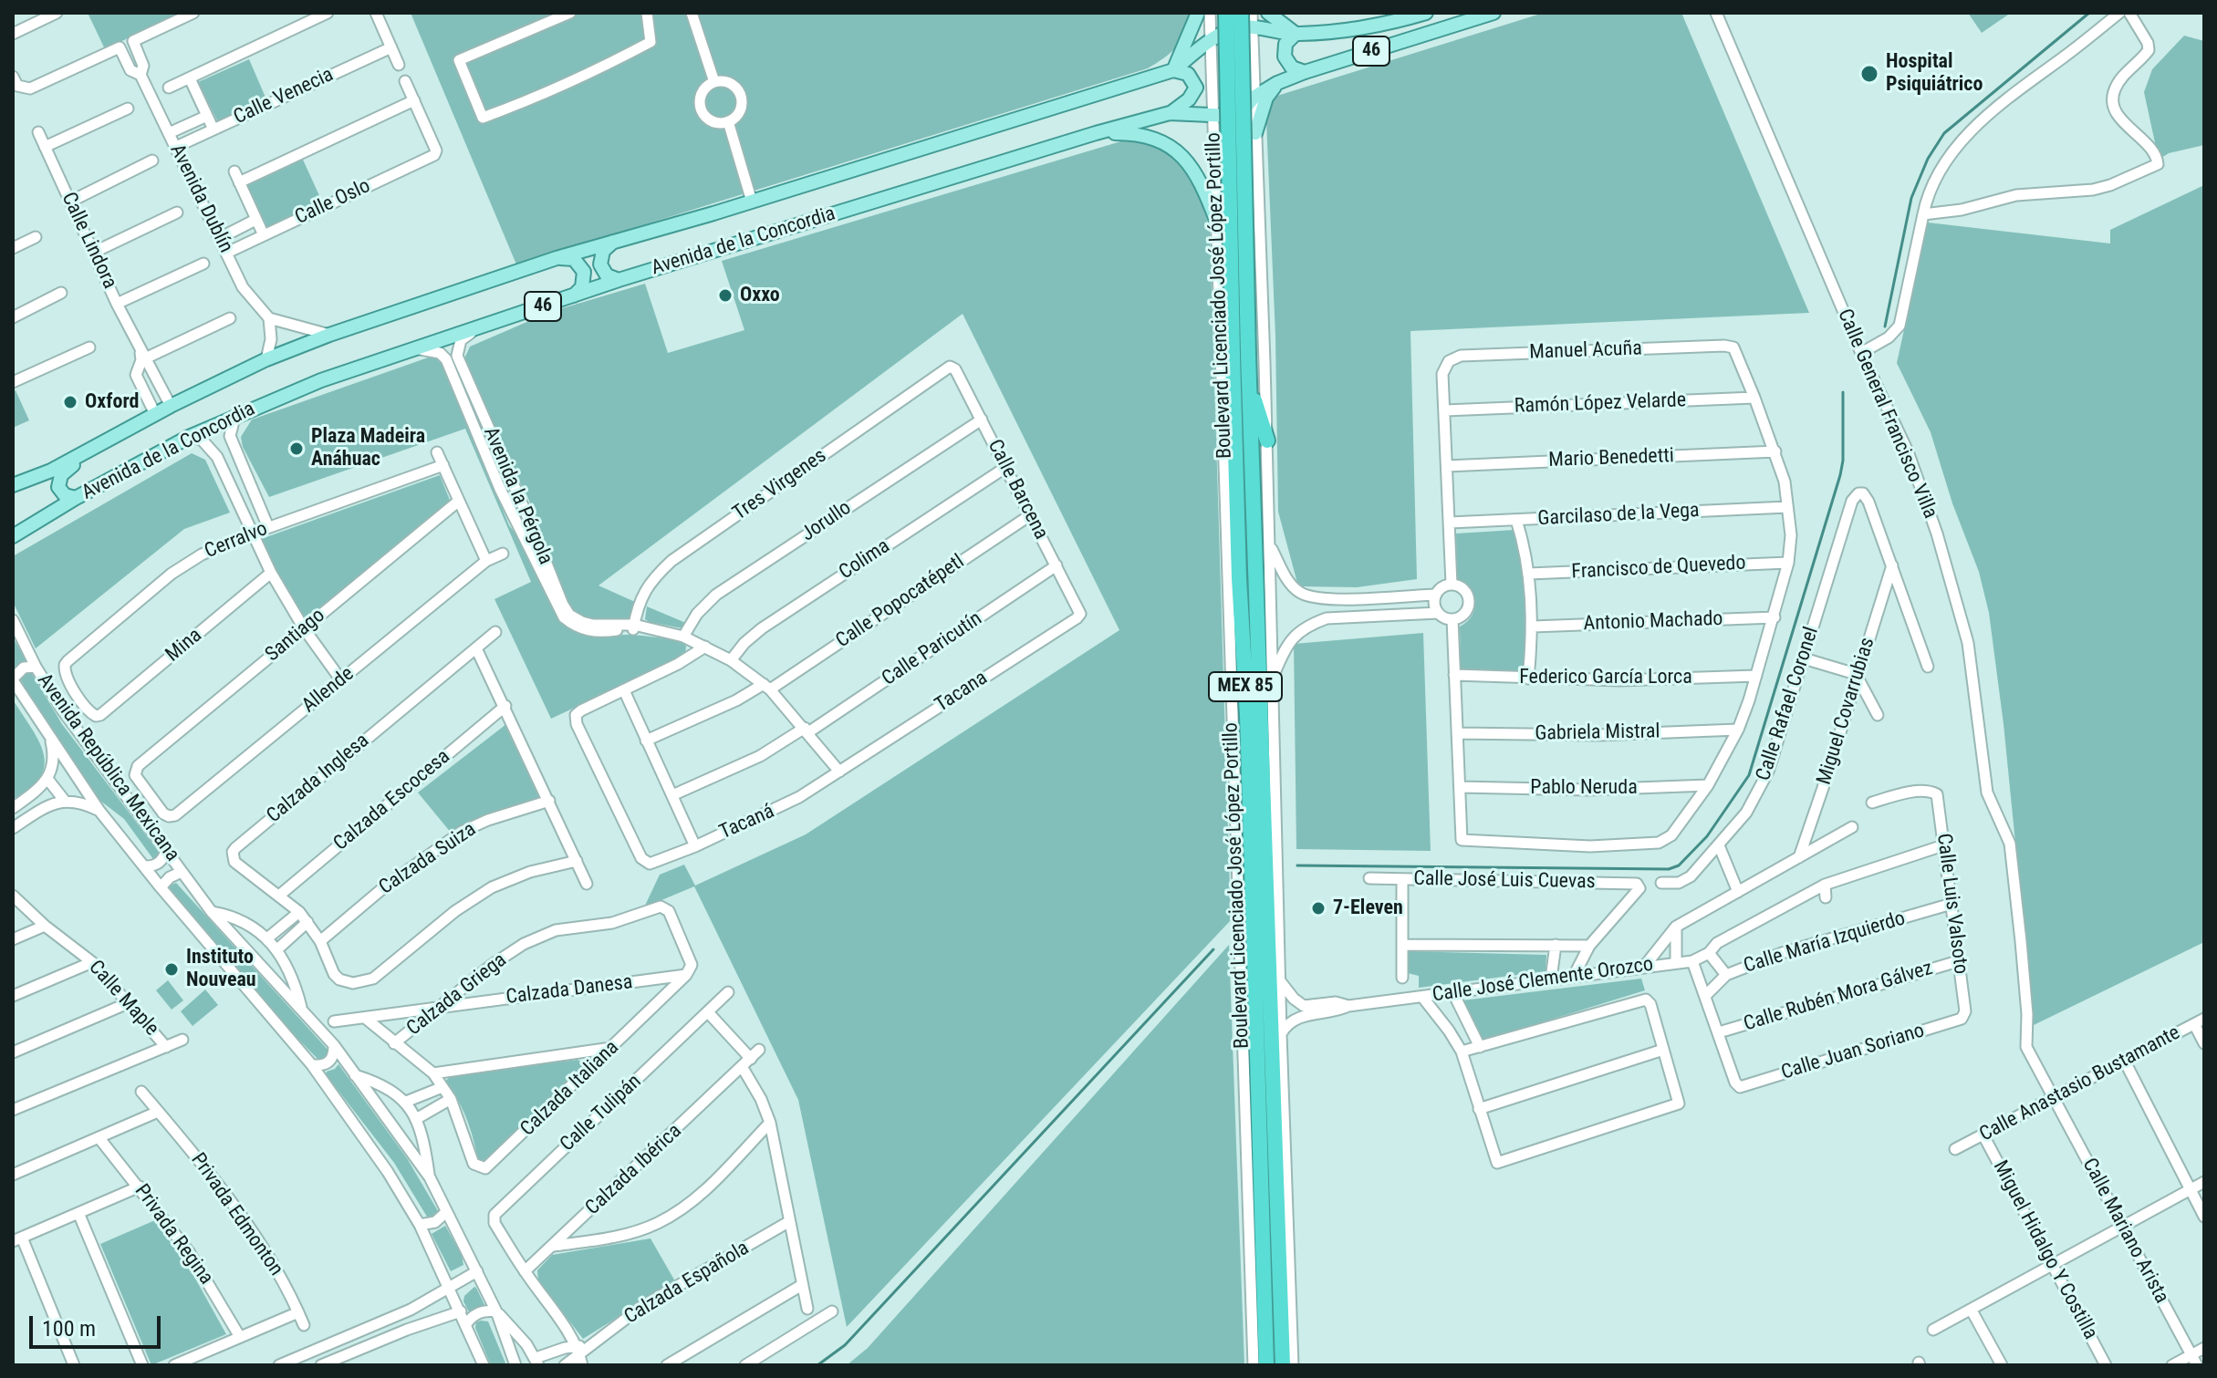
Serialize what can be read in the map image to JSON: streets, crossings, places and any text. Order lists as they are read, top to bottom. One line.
{"streets":{"highway":["Boulevard Licenciado José López Portillo","MEX 85"],"main road":["46","Avenida de la Concordia"],"street":["Calle Venecia","Avenida Dublín","Calle Oslo","Calle Lindora","Manuel Acuña","Ramón López Velarde","Calle General Francisco Villa","Mario Benedetti","Tres Virgenes","Calle Barcena","Avenida la Pérgola","Garcilaso de la Vega","Jorullo","Cerralvo","Colima","Francisco de Quevedo","Calle Popocatépetl","Antonio Machado","Santiago","Mina","Calle Paricutín","Federico García Lorca","Allende","Tacana","Calle Rafael Coronel","Miguel Covarrubias","Gabriela Mistral","Avenida República Mexicana","Calzada Inglesa","Pablo Neruda","Calzada Escocesa","Tacaná","Calzada Suiza","Calle José Luis Cuevas","Calle Luis Valsoto","Calle María Izquierdo","Calle José Clemente Orozco","Calzada Danesa","Calzada Griega","Calle Rubén Mora Gálvez","Calle Maple","Calle Juan Soriano","Calle Anastasio Bustamante","Calzada Italiana","Calle Tulipán","Calzada Ibérica","Privada Edmonton","Calle Mariano Arista","Privada Regina","Miguel Hidalgo Y Costilla","Calzada Española"]},"crossings":[["Calle Venecia","Avenida Dublín"],["Avenida Dublín","Calle Oslo"],["Calle Lindora","Avenida de la Concordia"],["Avenida de la Concordia","Boulevard Licenciado José López Portillo"],["Avenida de la Concordia","Avenida la Pérgola"],["Boulevard Licenciado José López Portillo","Calle José Clemente Orozco"],["Manuel Acuña","Ramón López Velarde"],["Calle General Francisco Villa","Calle Mariano Arista"],["Tres Virgenes","Calle Barcena"],["Tres Virgenes","Avenida la Pérgola"],["Calle Barcena","Jorullo"],["Calle Barcena","Colima"],["Calle Barcena","Calle Popocatépetl"],["Calle Barcena","Calle Paricutín"],["Calle Barcena","Tacana"],["Cerralvo","Mina"],["Santiago","Allende"],["Tacana","Tacaná"],["Calle Rafael Coronel","Miguel Covarrubias"],["Calzada Inglesa","Calzada Escocesa"],["Calzada Inglesa","Calzada Suiza"],["Calle Luis Valsoto","Calle María Izquierdo"],["Calle Luis Valsoto","Calle José Clemente Orozco"],["Calle Luis Valsoto","Calle Rubén Mora Gálvez"],["Calle Luis Valsoto","Calle Juan Soriano"],["Calzada Danesa","Calzada Griega"],["Calzada Danesa","Calzada Italiana"],["Calzada Griega","Calzada Italiana"],["Calle Rubén Mora Gálvez","Calle Juan Soriano"],["Calle Anastasio Bustamante","Calle Mariano Arista"],["Calle Anastasio Bustamante","Miguel Hidalgo Y Costilla"],["Calle Tulipán","Calzada Ibérica"]],"places":["Hospital Psiquiátrico","Oxxo","Oxford","Plaza Madeira Anáhuac","7-Eleven","Instituto Nouveau"],"scale_bar":"100 m"}
